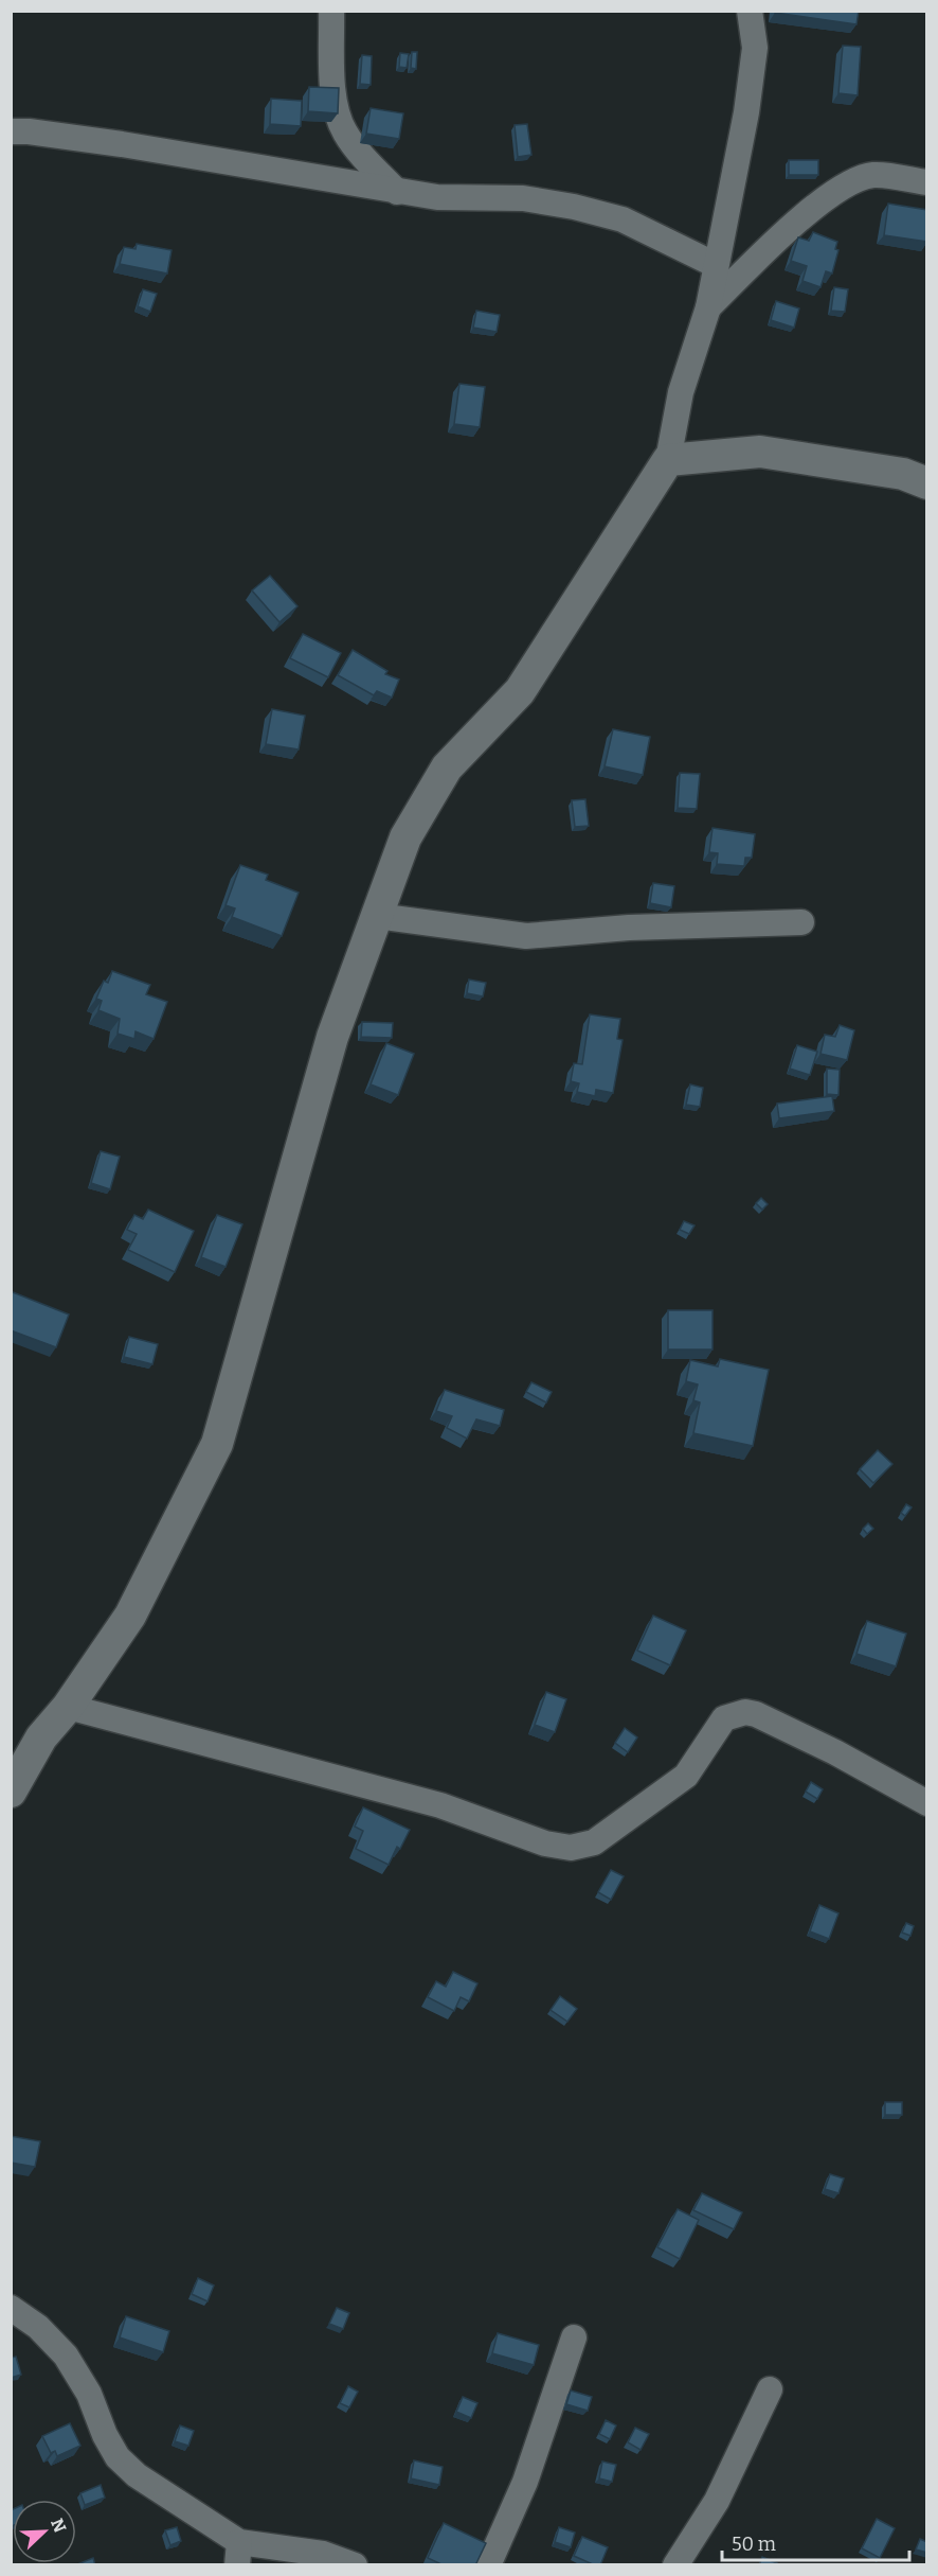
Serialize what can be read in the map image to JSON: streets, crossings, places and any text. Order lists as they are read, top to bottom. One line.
{"scale_bar":"50 m","north":"top right"}
